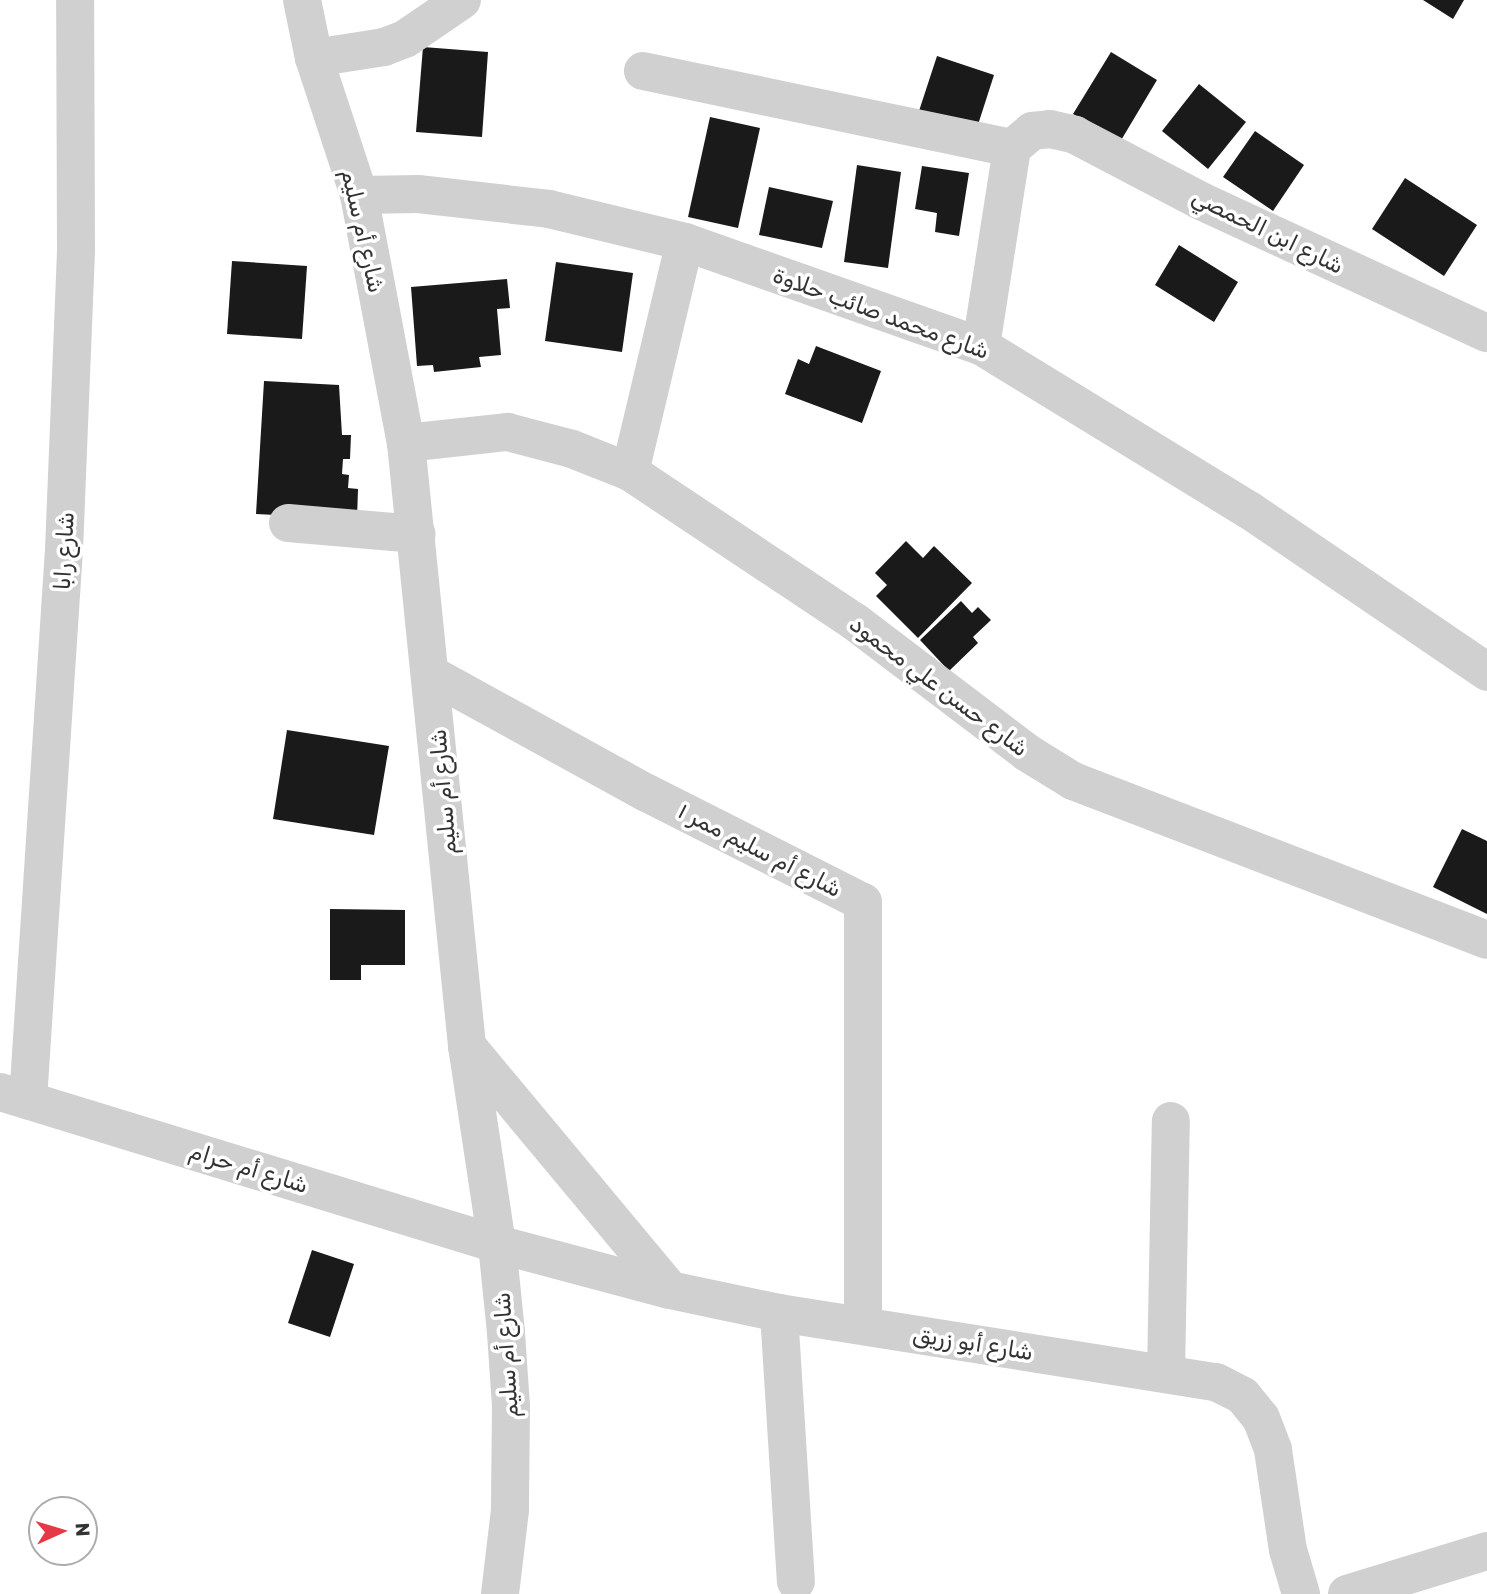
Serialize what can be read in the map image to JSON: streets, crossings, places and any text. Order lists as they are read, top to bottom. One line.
{"streets":{"street":["شارع أم سليم","شارع ابن الحمصي","شارع محمد صائب حلاوة","شارع رابا","شارع حسن علي محمود","شارع أم سليم ممر ١","شارع أم حرام","شارع أبو زريق"]},"crossings":[["شارع أم سليم","شارع محمد صائب حلاوة"],["شارع أم سليم","شارع حسن علي محمود"],["شارع أم سليم","شارع أم سليم ممر ١"],["شارع أم سليم","شارع أم حرام"],["شارع أم سليم","شارع أبو زريق"],["شارع رابا","شارع أم حرام"],["شارع أم سليم ممر ١","شارع أبو زريق"],["شارع أم حرام","شارع أبو زريق"]],"north":"right"}
